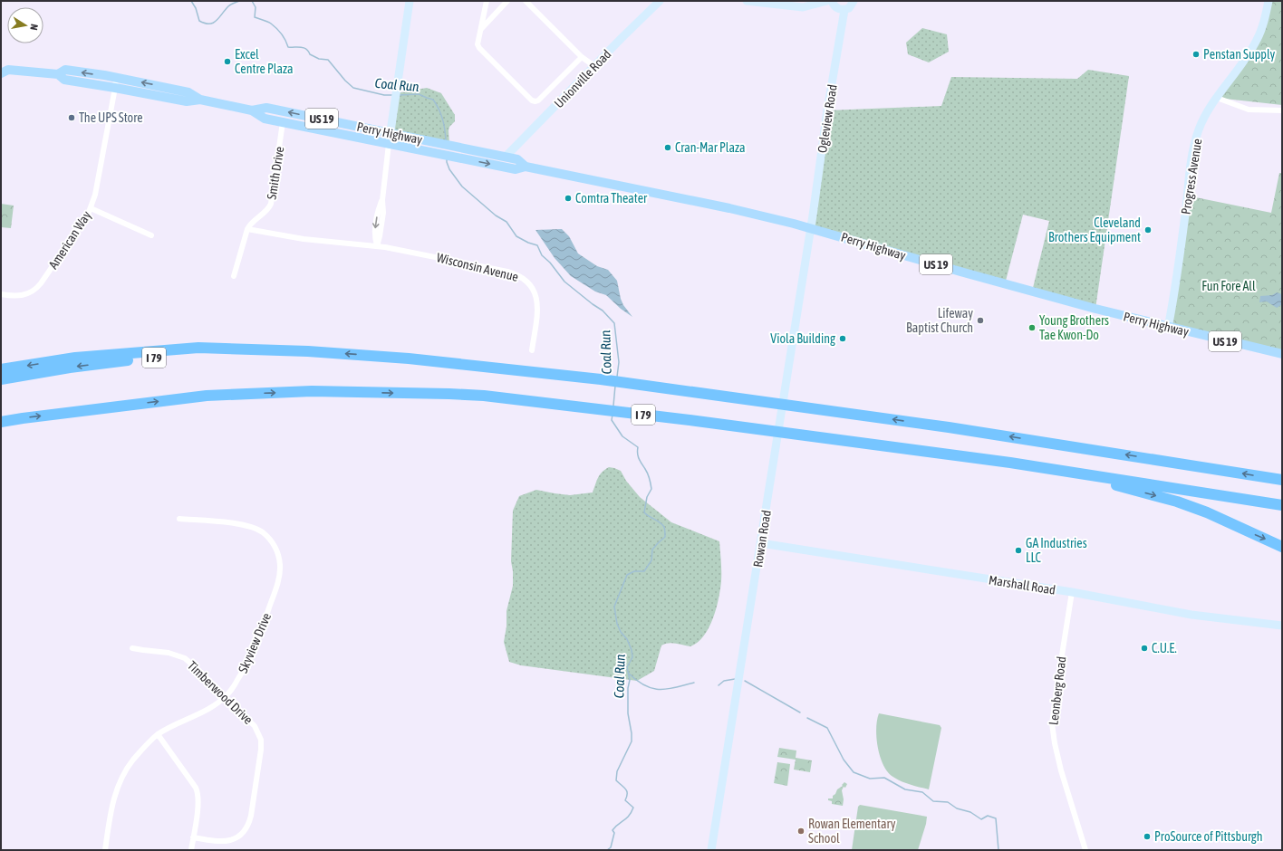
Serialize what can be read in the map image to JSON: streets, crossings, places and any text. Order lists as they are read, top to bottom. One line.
{"streets":{"highway":["I 79"],"main road":["US 19","Perry Highway"],"street":["Unionville Road","Ogleview Road","Smith Drive","Progress Avenue","American Way","Wisconsin Avenue","Rowan Road","Marshall Road","Skyview Drive","Leonberg Road","Timberwood Drive"]},"crossings":[["Unionville Road","Perry Highway"],["Ogleview Road","Perry Highway"],["Ogleview Road","Rowan Road"],["Perry Highway","Smith Drive"],["Perry Highway","Progress Avenue"],["Perry Highway","American Way"],["Perry Highway","Rowan Road"],["Smith Drive","Wisconsin Avenue"],["Rowan Road","Marshall Road"],["Marshall Road","Leonberg Road"],["Skyview Drive","Timberwood Drive"]],"water":["Coal Run"],"parks":["Fun Fore All"],"places":["Penstan Supply","Excel Centre Plaza","The UPS Store","Cran-Mar Plaza","Comtra Theater","Cleveland Brothers Equipment","Lifeway Baptist Church","Young Brothers Tae Kwon-Do","Viola Building","GA Industries LLC","C.U.E.","Rowan Elementary School","ProSource of Pittsburgh"],"north":"right"}
